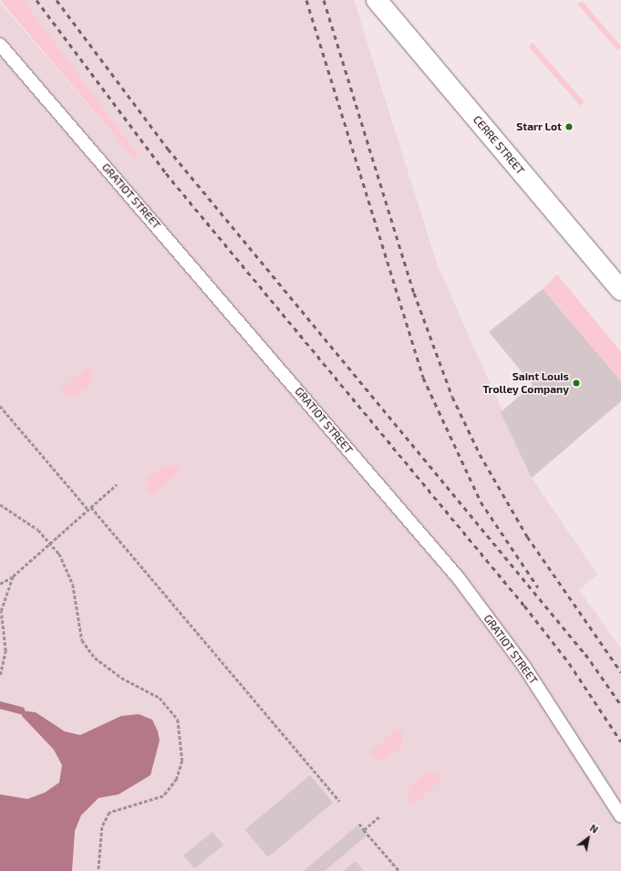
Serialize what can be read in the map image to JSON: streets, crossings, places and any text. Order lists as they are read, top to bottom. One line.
{"streets":{"street":["CERRE STREET"],"lane":["GRATIOT STREET"]},"places":["Starr Lot","Saint Louis Trolley Company"],"north":"top right"}
